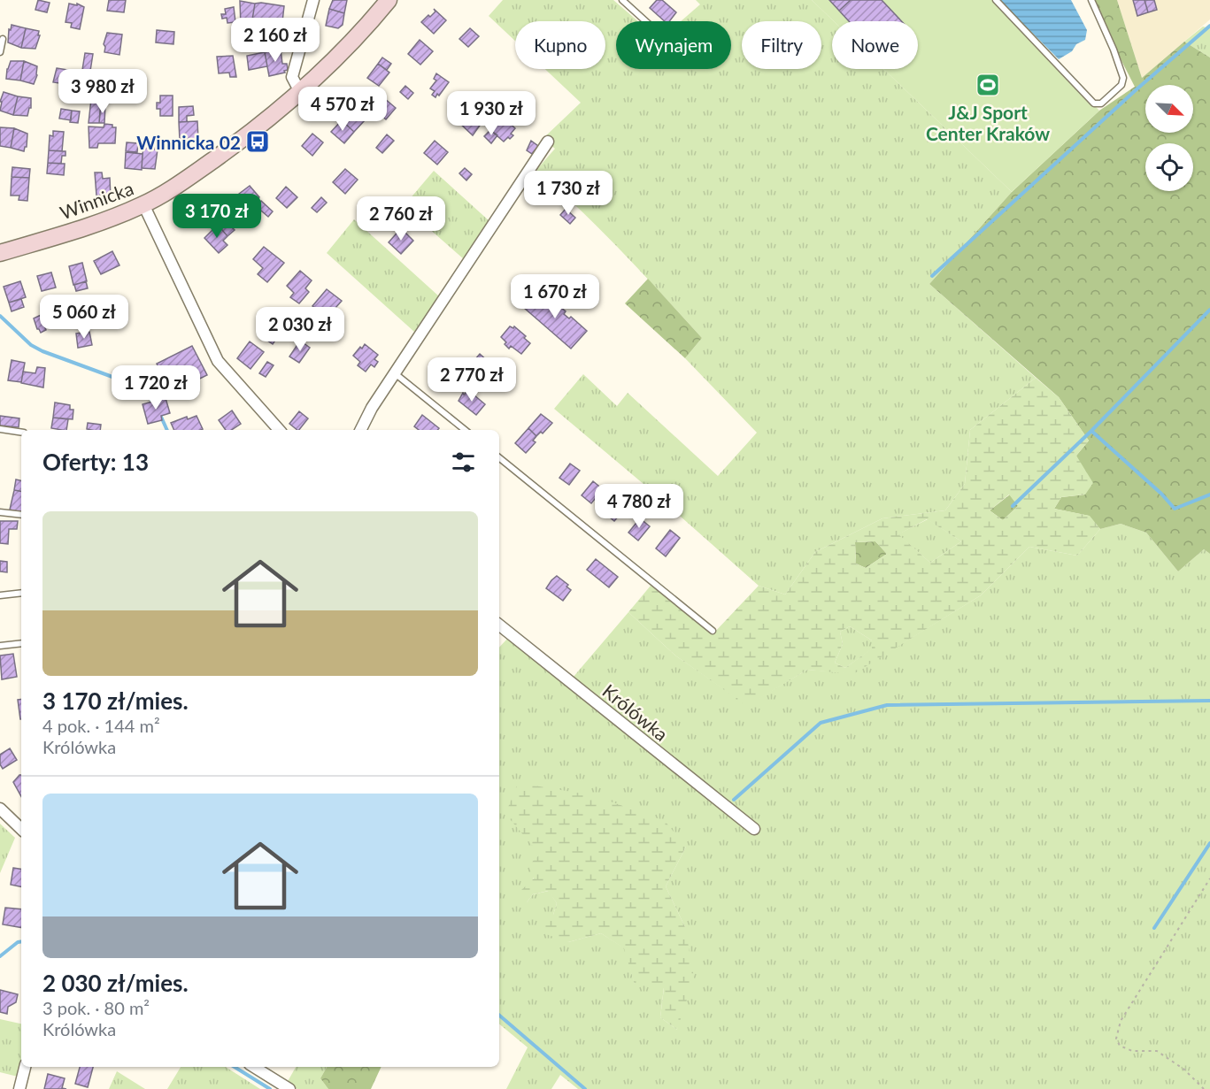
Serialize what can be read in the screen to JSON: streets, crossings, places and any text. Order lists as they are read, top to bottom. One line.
{"streets":{"street":["Winnicka","Królówka"]},"places":{"sports":["J&J Sport Center Kraków"],"bus stop":["Winnicka 02"]},"north":"bottom right","page":{"price":["2 160 zł","3 980 zł","4 570 zł","1 930 zł","1 730 zł","3 170 zł","2 760 zł","1 670 zł","5 060 zł","2 030 zł","2 770 zł","1 720 zł","4 780 zł"],"chip":["Kupno","Wynajem","Filtry","Nowe"],"heading":"Oferty: 13","list":[{"name":"3 170 zł/mies.","note":"4 pok. · 144 m² · Królówka"},{"name":"2 030 zł/mies.","note":"3 pok. · 80 m² · Królówka"}]}}
